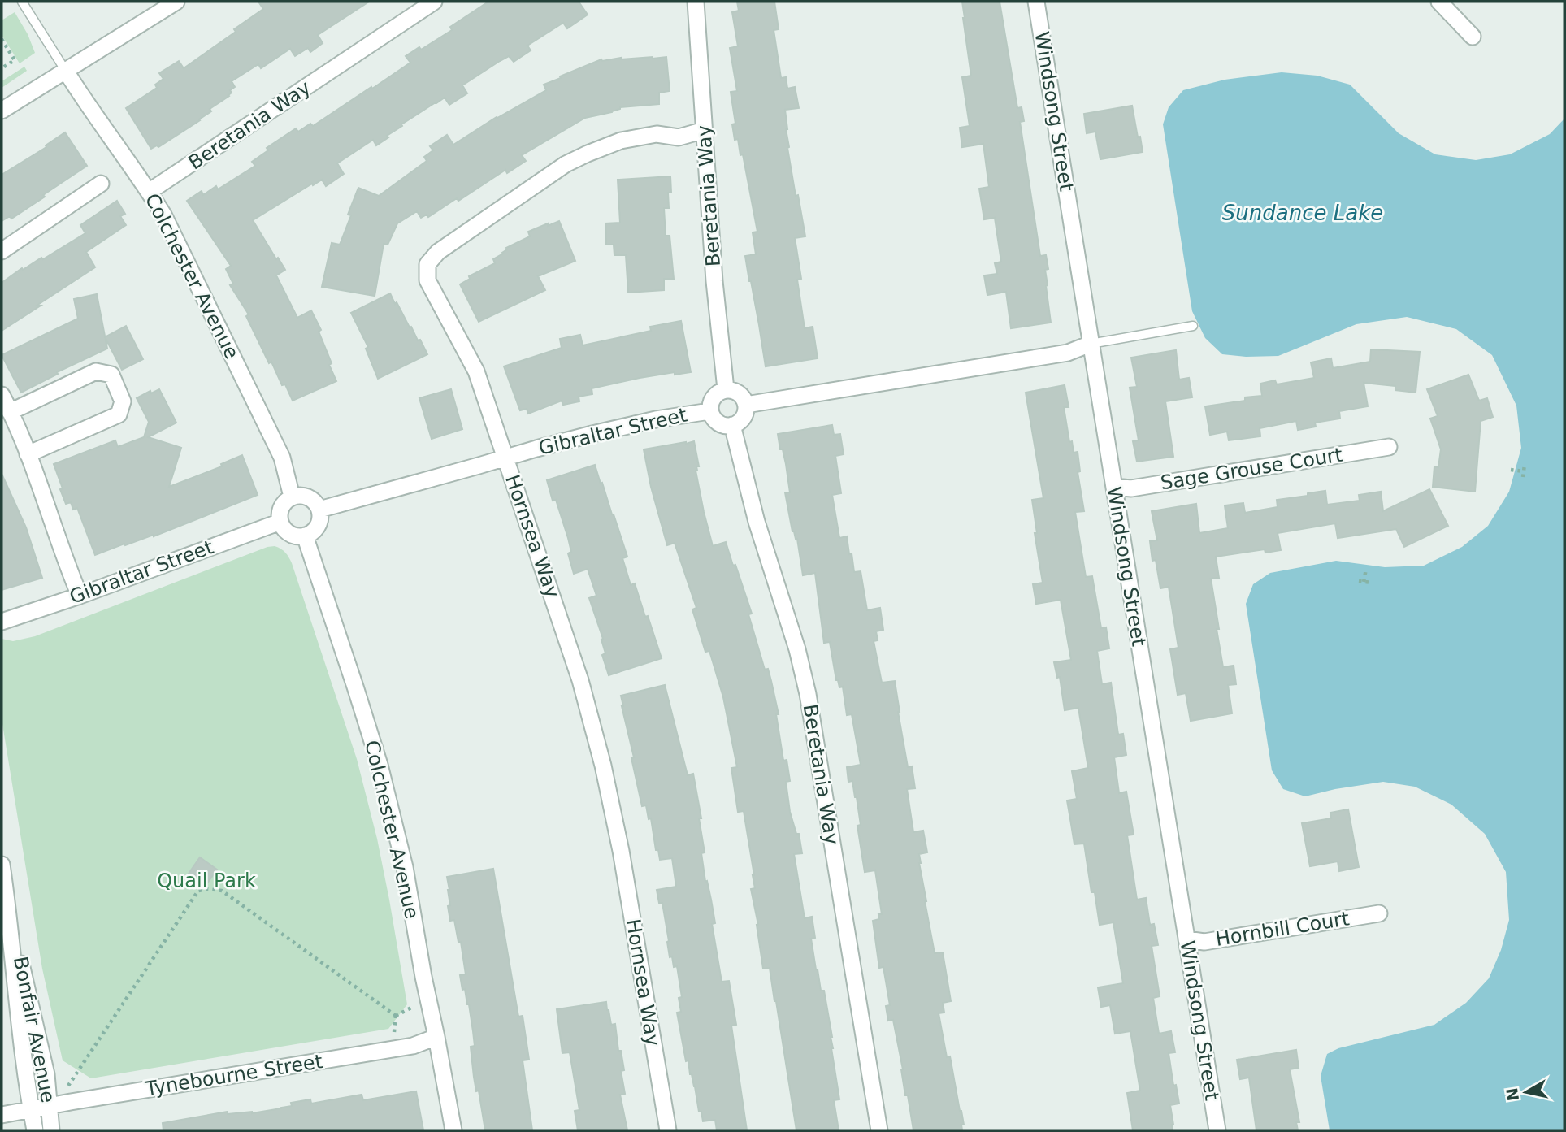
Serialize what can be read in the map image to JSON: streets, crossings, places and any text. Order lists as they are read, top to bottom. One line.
{"streets":{"street":["Windsong Street","Beretania Way","Colchester Avenue","Gibraltar Street","Sage Grouse Court","Hornsea Way","Hornbill Court","Bonfair Avenue","Tynebourne Street"]},"crossings":[["Windsong Street","Sage Grouse Court"],["Windsong Street","Hornbill Court"],["Beretania Way","Colchester Avenue"],["Beretania Way","Gibraltar Street"],["Beretania Way","Hornsea Way"],["Colchester Avenue","Gibraltar Street"],["Colchester Avenue","Tynebourne Street"],["Gibraltar Street","Hornsea Way"],["Bonfair Avenue","Tynebourne Street"]],"water":["Sundance Lake"],"parks":["Quail Park"],"north":"left"}
